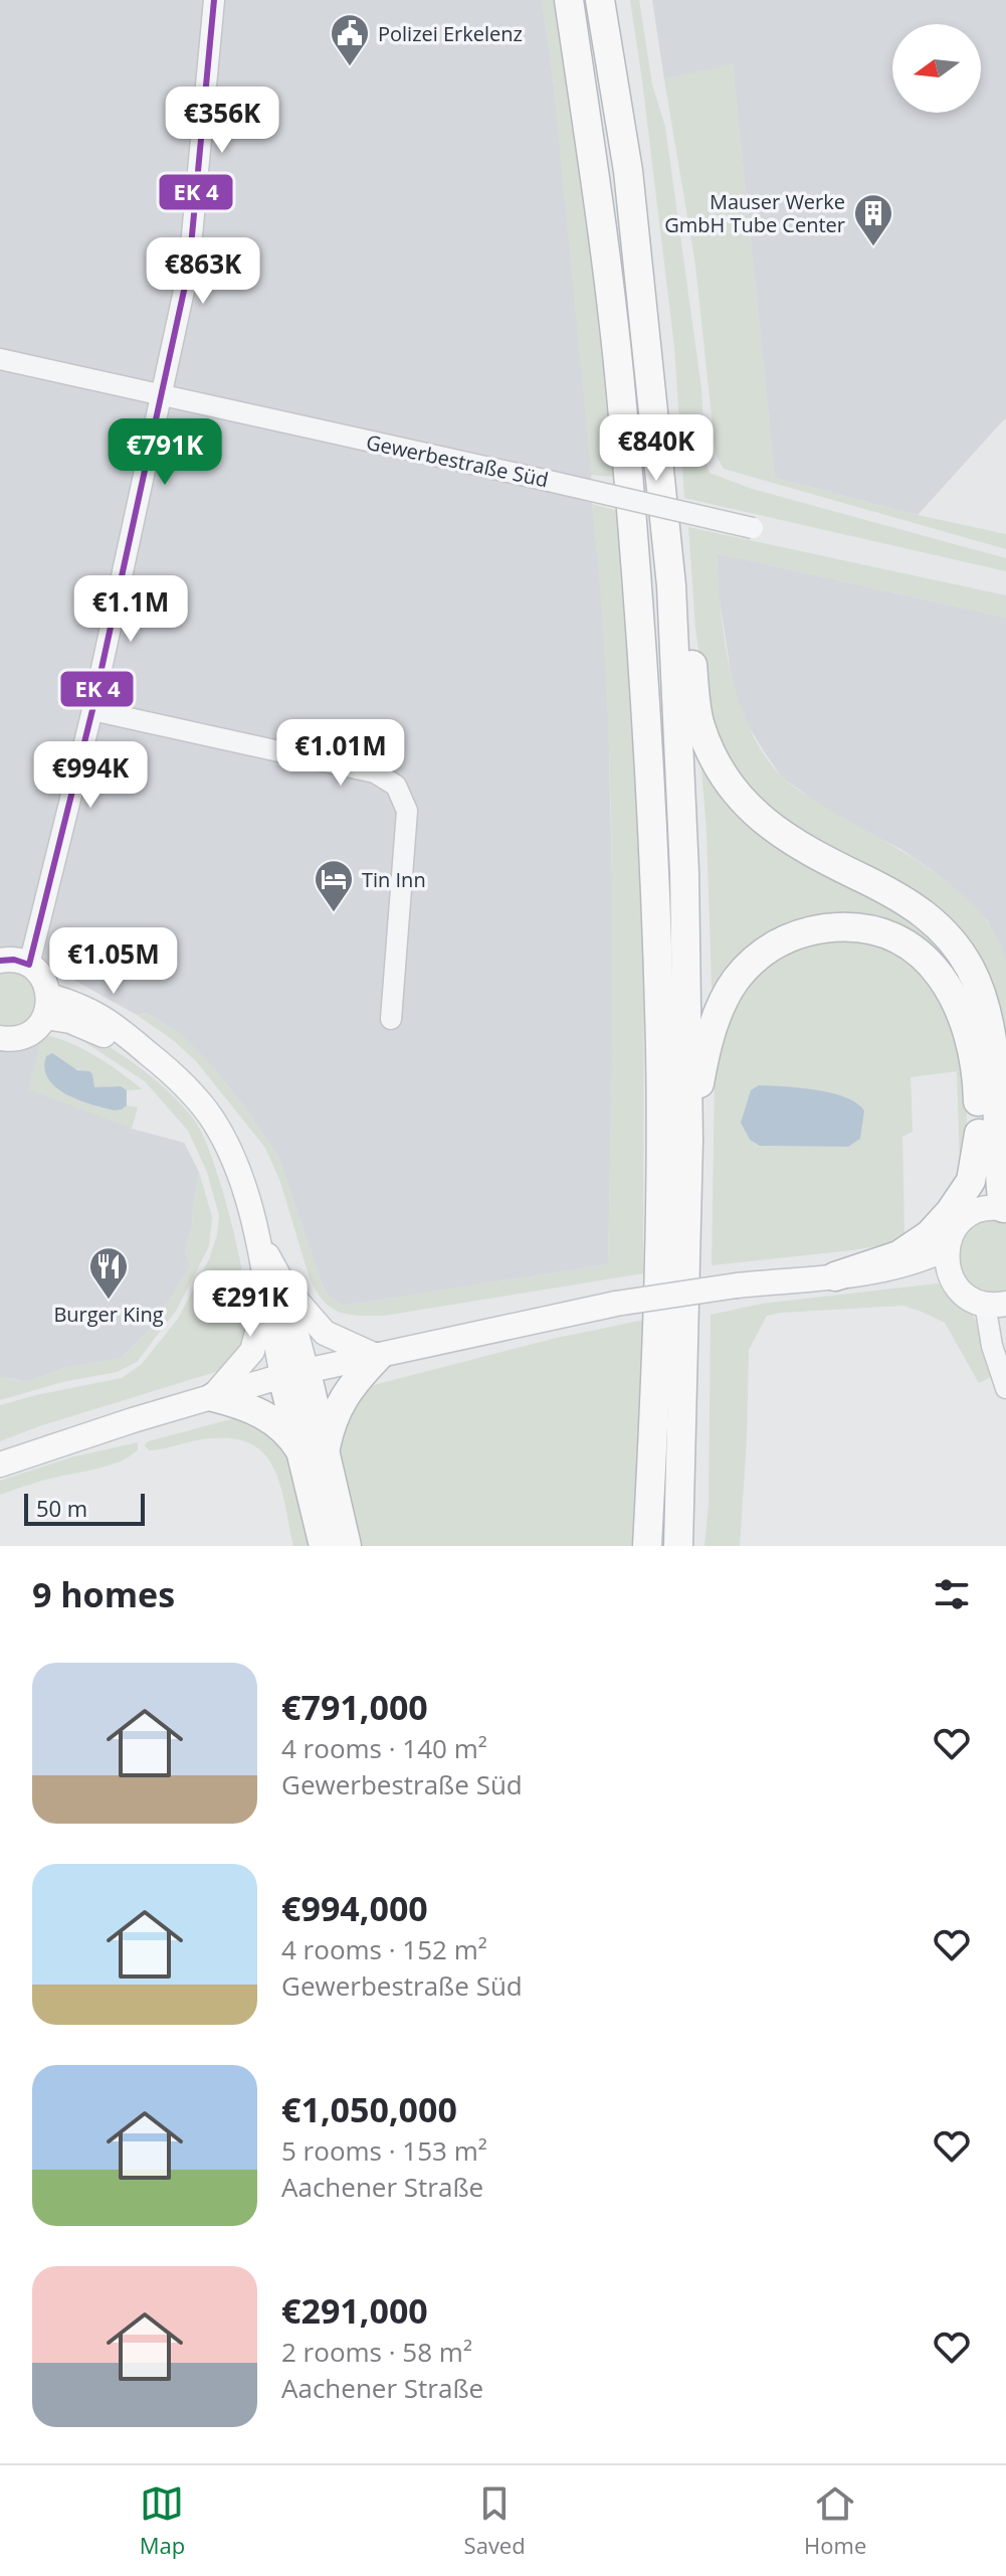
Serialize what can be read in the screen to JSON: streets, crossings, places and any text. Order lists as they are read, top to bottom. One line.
{"streets":{"street":["Gewerbestraße Süd"]},"places":{"public building":["Polizei Erkelenz"],"building":["Mauser Werke GmbH Tube Center"],"hotel":["Tin Inn"],"restaurant":["Burger King"]},"scale_bar":"50 m","north":"left","page":{"price":["€356K","€863K","€840K","€791K","€1.1M","€1.01M","€994K","€1.05M","€291K"],"scale":"50 m","heading":"9 homes","list":[{"name":"€791,000","note":"4 rooms · 140 m² · Gewerbestraße Süd"},{"name":"€994,000","note":"4 rooms · 152 m² · Gewerbestraße Süd"},{"name":"€1,050,000","note":"5 rooms · 153 m² · Aachener Straße"},{"name":"€291,000","note":"2 rooms · 58 m² · Aachener Straße"}],"tabs":["Map","Saved","Home"]}}
